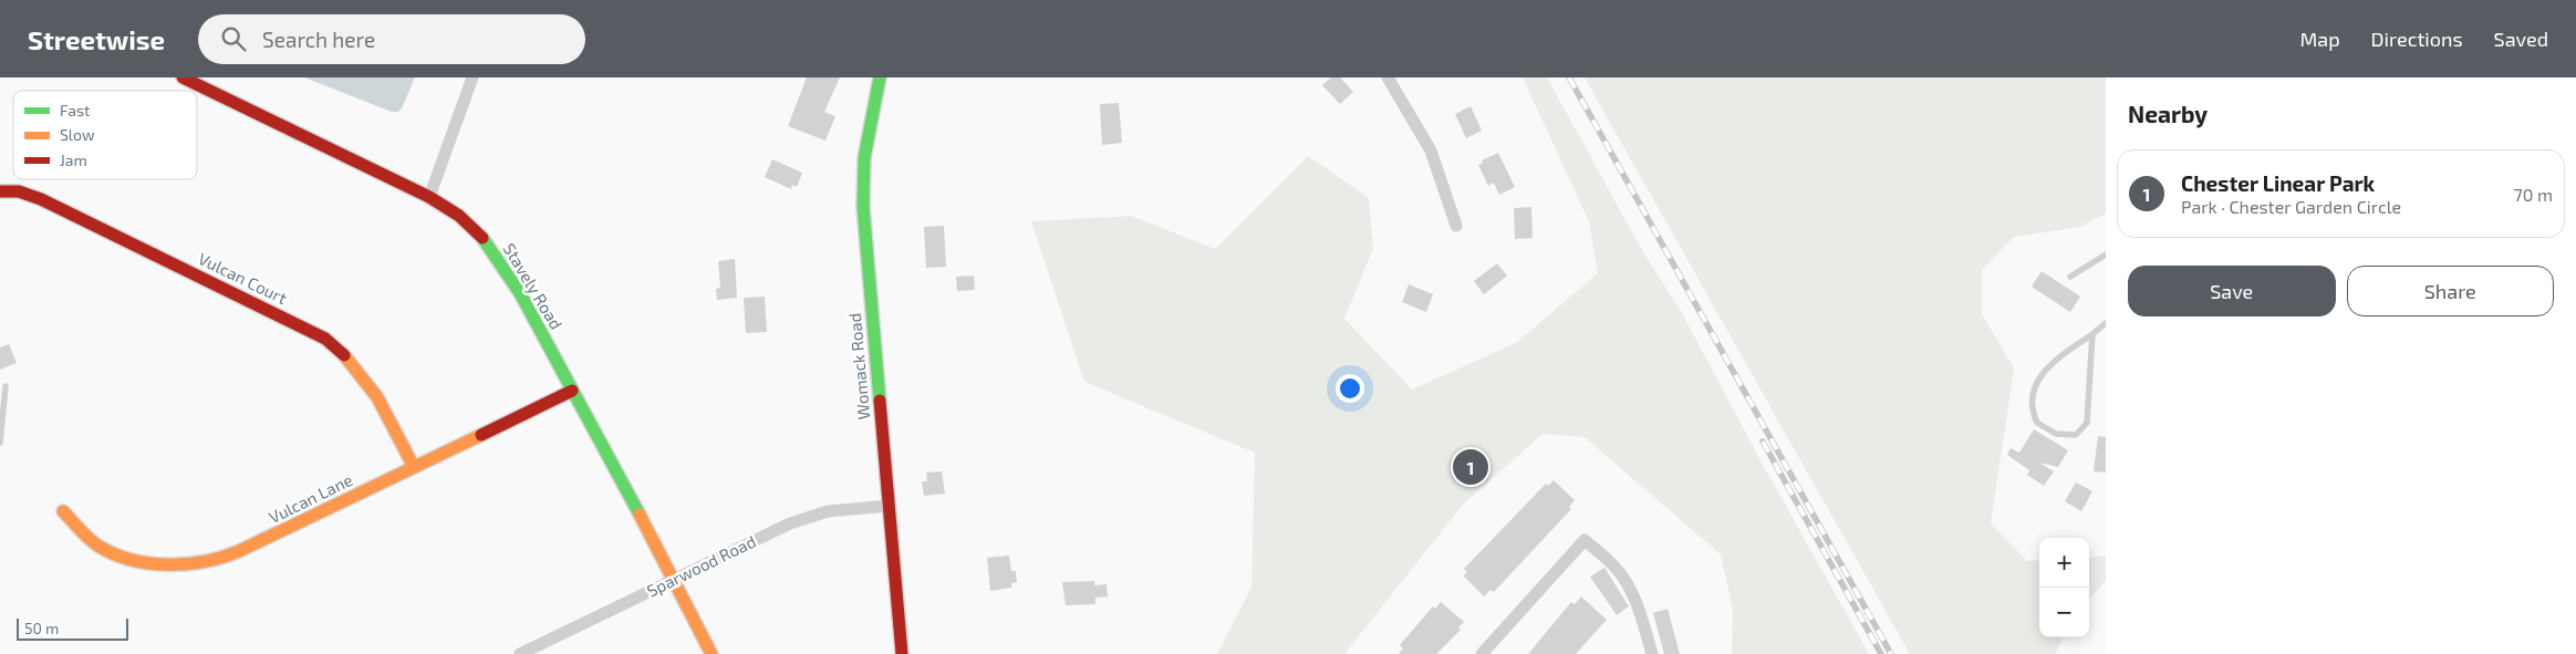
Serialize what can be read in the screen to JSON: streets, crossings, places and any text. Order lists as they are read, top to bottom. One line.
{"streets":{"street":["Vulcan Court","Stavely Road","Womack Road","Vulcan Lane","Sparwood Road"]},"crossings":[["Vulcan Court","Vulcan Lane"],["Stavely Road","Vulcan Lane"],["Stavely Road","Sparwood Road"],["Womack Road","Sparwood Road"]],"legend":["Fast","Slow","Jam"],"scale_bar":"50 m","page":{"header":"Streetwise","search":"Search here","nav":["Map","Directions","Saved"],"heading":"Nearby","list":[{"mark":"1","name":"Chester Linear Park","note":"Park · Chester Garden Circle","value":"70 m"}],"buttons":["Save","Share"],"pins":"1","map_buttons":["+","−"],"scale":"50 m"}}
